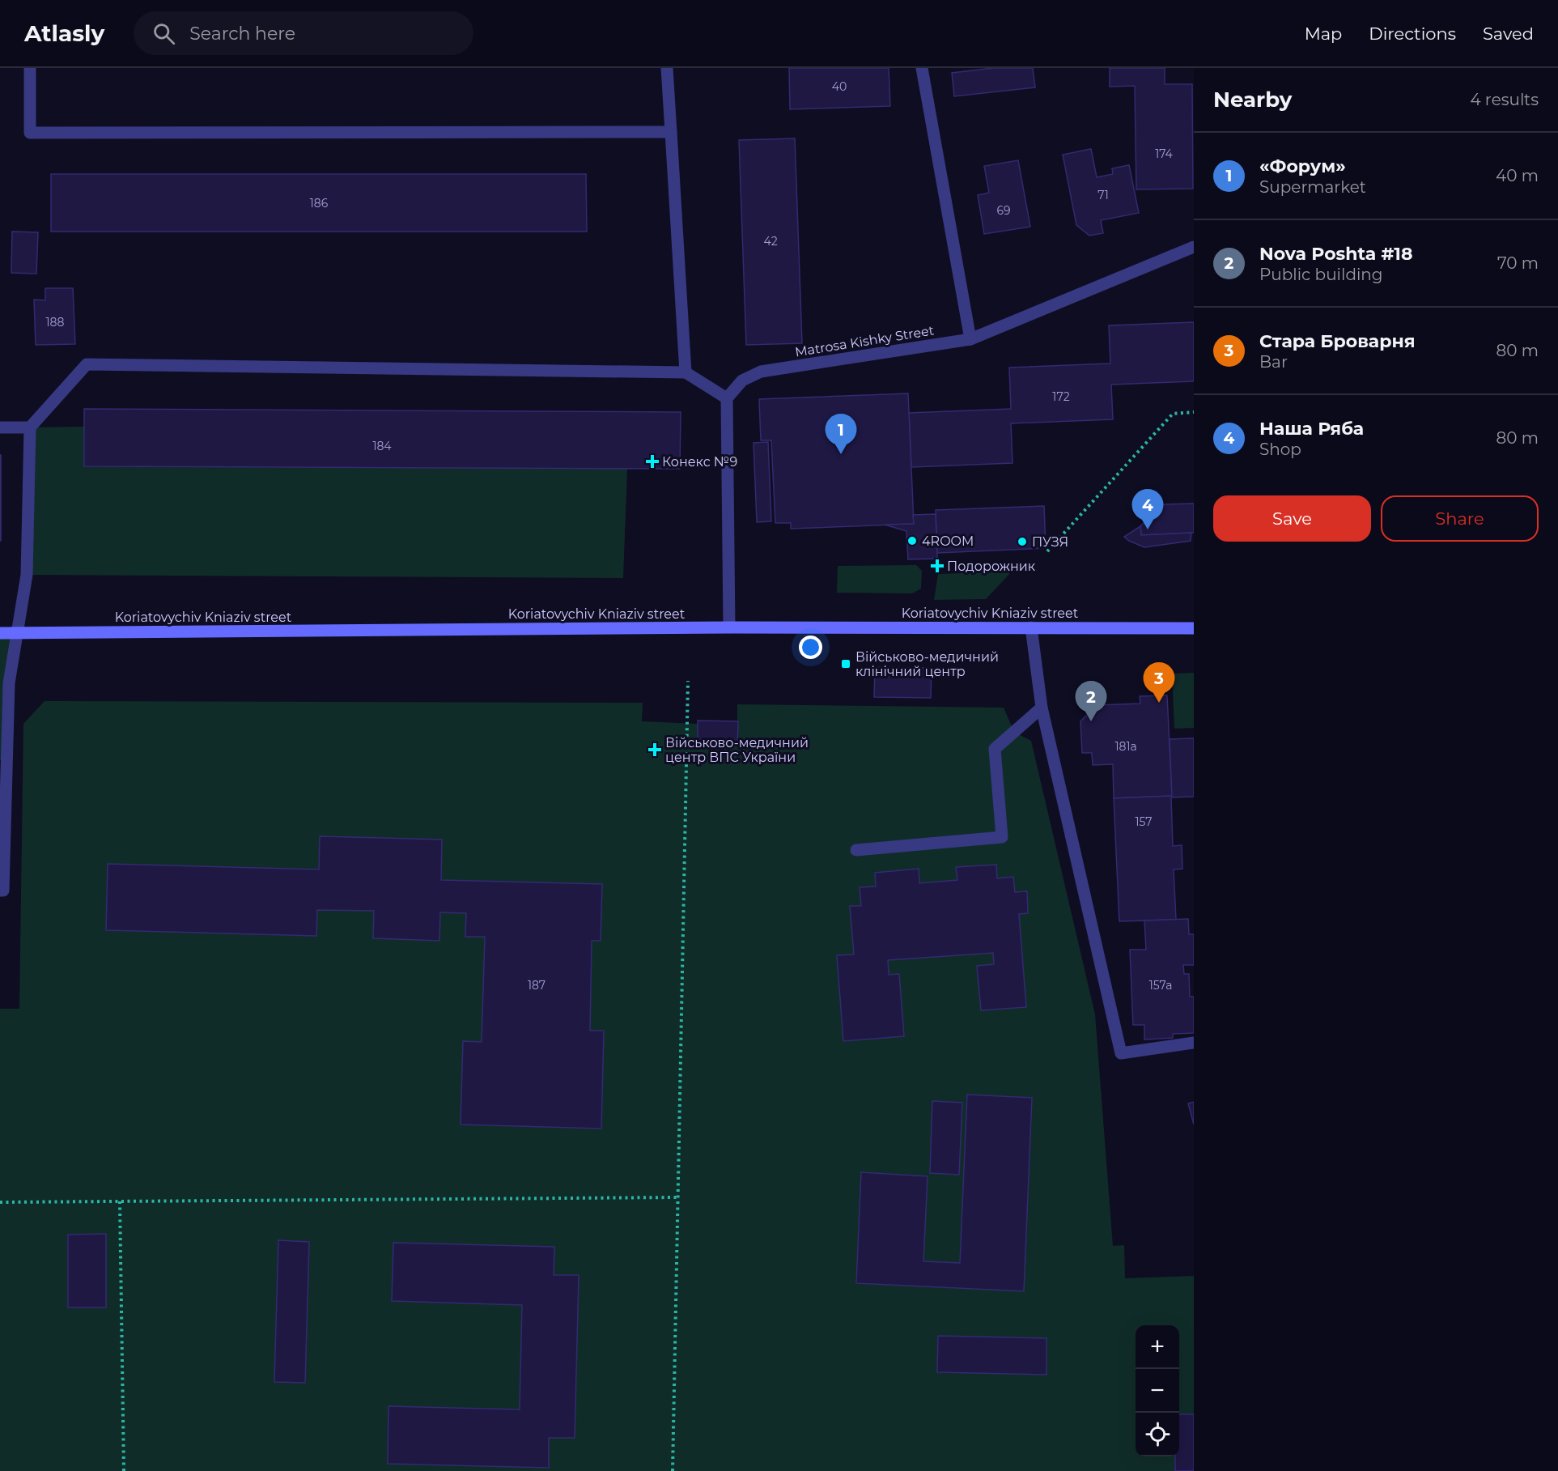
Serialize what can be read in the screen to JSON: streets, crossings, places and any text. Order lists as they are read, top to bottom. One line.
{"streets":{"main road":["Koriatovychiv Kniaziv street"],"street":["Matrosa Kishky Street"]},"places":{"health":["Конекс №9","Подорожник","Військово-медичний центр ВПС України"],"other":["4ROOM","ПУЗЯ"],"transit":["Військово-медичний клінічний центр"]},"house_numbers":["40","174","71","186","69","42","188","172","184","181а","157","187","157а"],"page":{"header":"Atlasly","search":"Search here","nav":["Map","Directions","Saved"],"heading":["Nearby","4 results"],"list":[{"mark":"1","name":"«Форум»","note":"Supermarket","value":"40 m"},{"mark":"2","name":"Nova Poshta #18","note":"Public building","value":"70 m"},{"mark":"3","name":"Стара Броварня","note":"Bar","value":"80 m"},{"mark":"4","name":"Наша Ряба","note":"Shop","value":"80 m"}],"pins":["1","4","3","2"],"buttons":["Save","Share"],"map_buttons":["+","−"]}}
